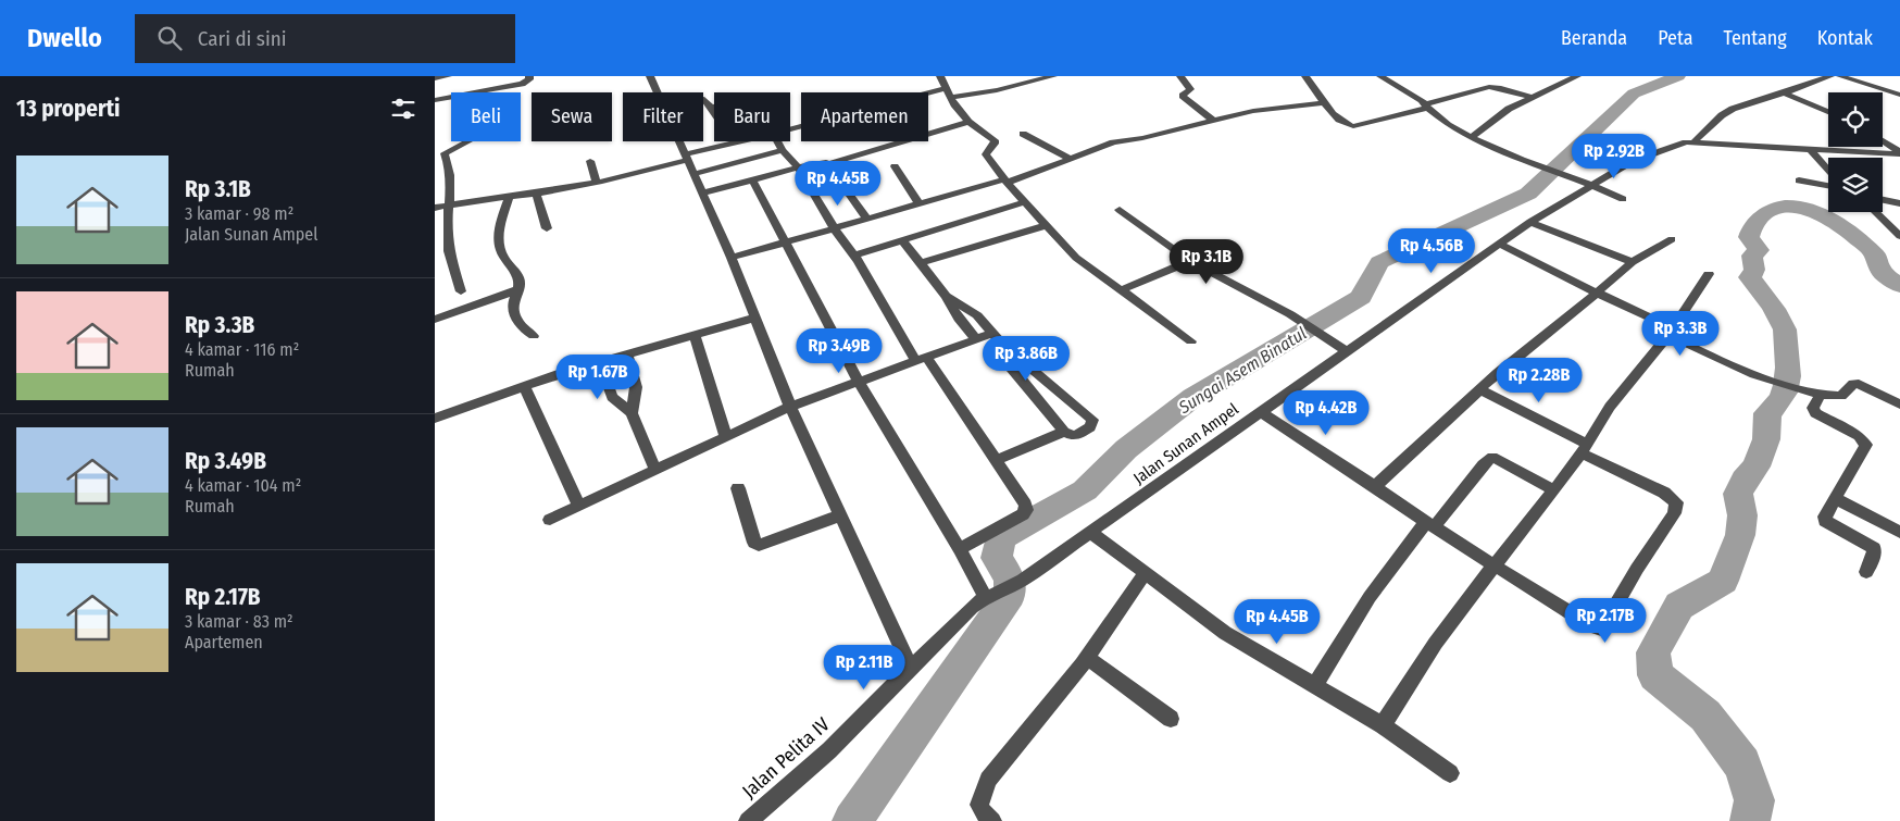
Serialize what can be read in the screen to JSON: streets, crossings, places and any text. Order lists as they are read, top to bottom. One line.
{"streets":{"street":["Jalan Sunan Ampel","Jalan Pelita IV"]},"crossings":[["Jalan Sunan Ampel","Jalan Pelita IV"]],"water":["Sungai Asem Binatul"],"page":{"header":"Dwello","search":"Cari di sini","nav":["Beranda","Peta","Tentang","Kontak"],"heading":"13 properti","chip":["Beli","Sewa","Filter","Baru","Apartemen"],"price":["Rp 2.92B","Rp 4.45B","Rp 4.56B","Rp 3.1B","Rp 3.3B","Rp 3.49B","Rp 3.86B","Rp 1.67B","Rp 2.28B","Rp 4.42B","Rp 2.17B","Rp 4.45B","Rp 2.11B"],"list":[{"name":"Rp 3.1B","note":"3 kamar · 98 m² · Jalan Sunan Ampel"},{"name":"Rp 3.3B","note":"4 kamar · 116 m² · Rumah"},{"name":"Rp 3.49B","note":"4 kamar · 104 m² · Rumah"},{"name":"Rp 2.17B","note":"3 kamar · 83 m² · Apartemen"}]}}
